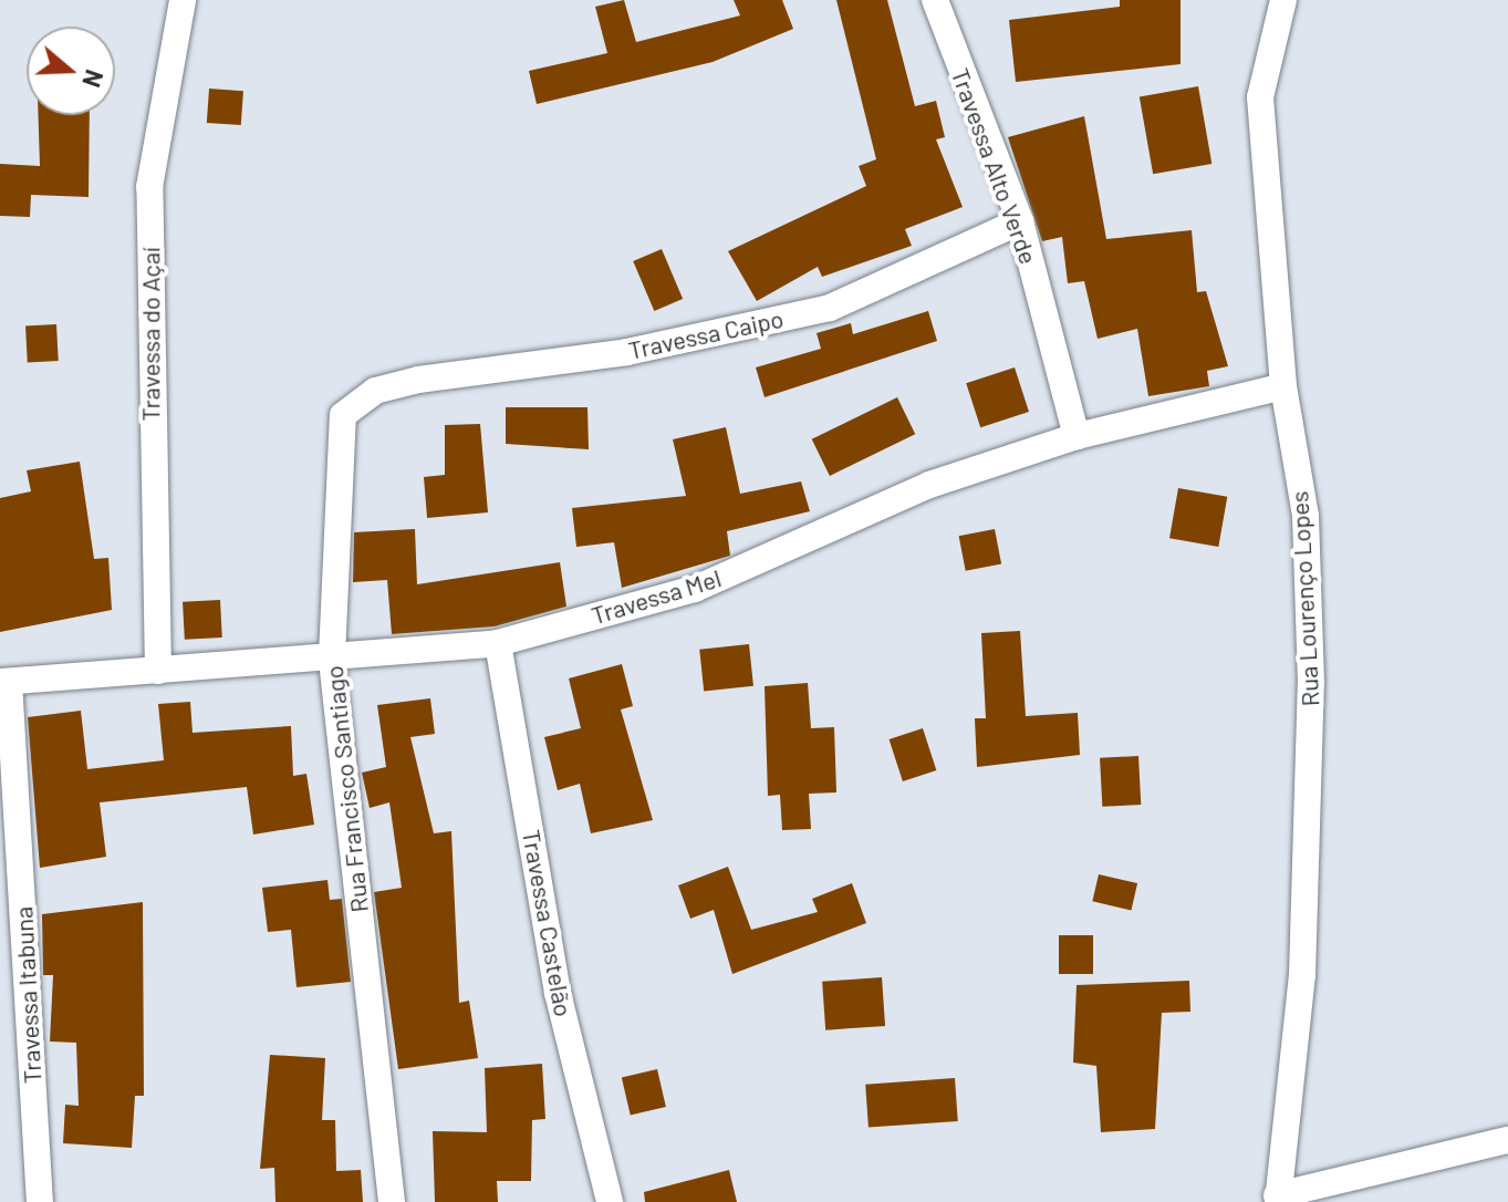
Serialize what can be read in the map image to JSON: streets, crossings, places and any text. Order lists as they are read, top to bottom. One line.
{"streets":{"street":["Travessa Alto Verde","Travessa do Açaí","Travessa Caipo","Travessa Mel","Rua Lourenço Lopes","Rua Francisco Santiago","Travessa Castelão","Travessa Itabuna"]},"crossings":[["Travessa Alto Verde","Travessa Caipo"],["Travessa Alto Verde","Travessa Mel"],["Travessa do Açaí","Travessa Mel"],["Travessa Caipo","Rua Francisco Santiago"],["Travessa Mel","Rua Lourenço Lopes"],["Travessa Mel","Rua Francisco Santiago"],["Travessa Mel","Travessa Castelão"],["Travessa Mel","Travessa Itabuna"]],"north":"right"}
